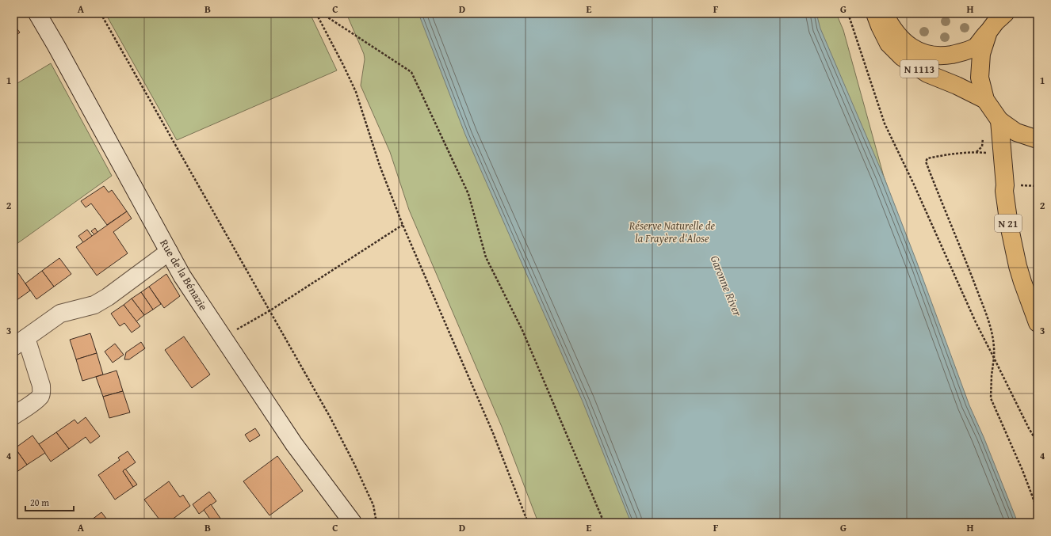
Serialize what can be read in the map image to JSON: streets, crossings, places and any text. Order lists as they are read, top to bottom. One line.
{"streets":{"main road":["N 1113","N 21"],"street":["Rue de la Bénazie"]},"water":["Garonne River"],"parks":["Réserve Naturelle de la Frayère d'Alose"],"scale_bar":"20 m","grid":{"columns":["A","B","C","D","E","F","G","H"],"rows":["1","2","3","4"]}}
